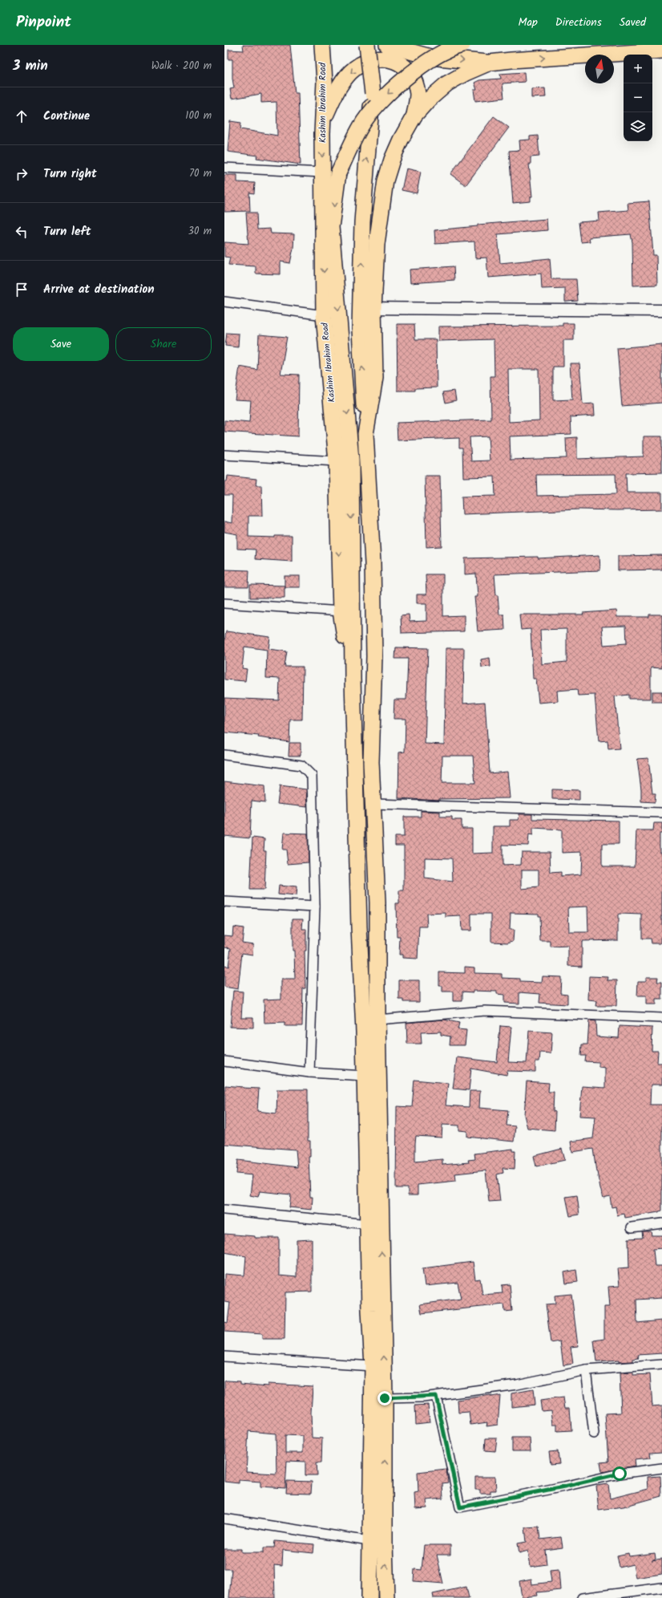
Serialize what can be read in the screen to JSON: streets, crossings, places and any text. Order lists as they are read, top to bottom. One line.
{"streets":{"highway":["Kashim Ibrahim Road"]},"north":"top","page":{"header":"Pinpoint","nav":["Map","Directions","Saved"],"heading":["3 min","Walk · 200 m"],"map_buttons":["+","−"],"list":[["Continue","100 m"],["Turn right","70 m"],["Turn left","30 m"],"Arrive at destination"],"buttons":["Save","Share"]}}
